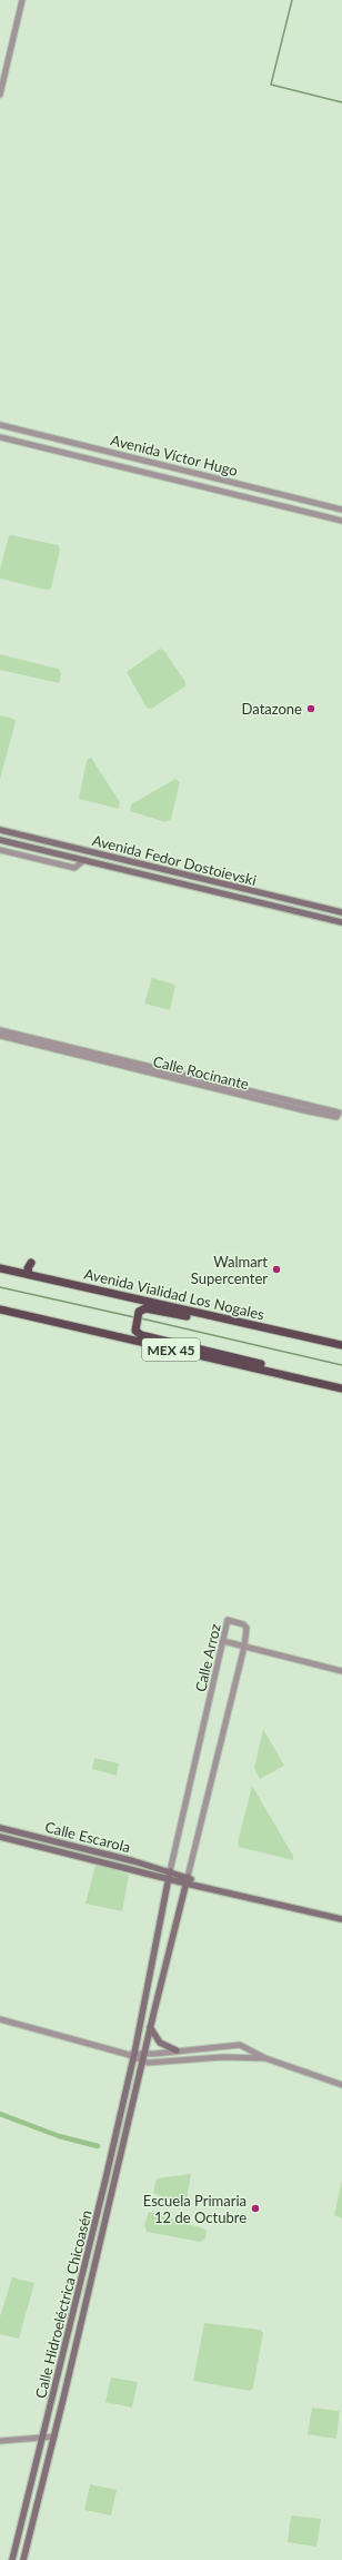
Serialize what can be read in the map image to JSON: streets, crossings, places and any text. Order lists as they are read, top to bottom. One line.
{"streets":{"highway":["Avenida Vialidad Los Nogales","MEX 45"],"main road":["Avenida Fedor Dostoievski","Calle Arroz","Calle Escarola","Calle Hidroeléctrica Chicoasén"],"street":["Avenida Víctor Hugo","Calle Rocinante"]},"crossings":[["Calle Arroz","Calle Escarola"],["Calle Arroz","Calle Hidroeléctrica Chicoasén"]],"places":["Datazone","Walmart Supercenter","Escuela Primaria 12 de Octubre"]}
